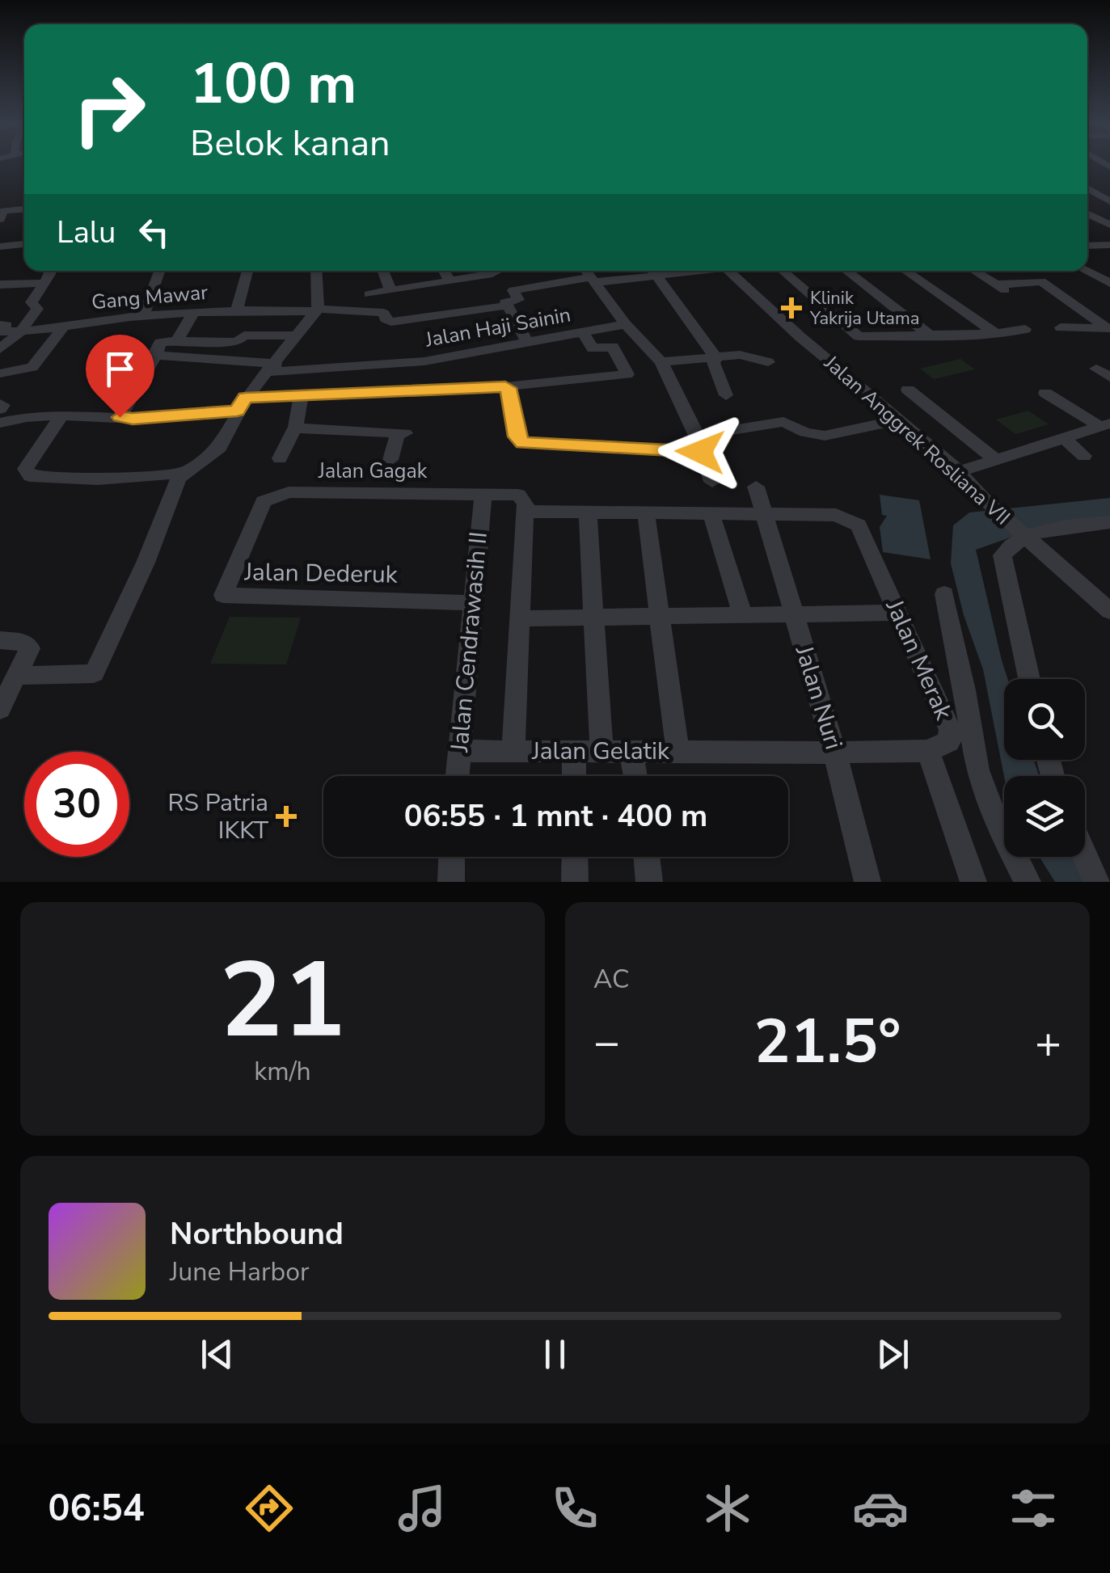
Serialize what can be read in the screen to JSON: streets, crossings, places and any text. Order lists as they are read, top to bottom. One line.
{"streets":{"street":["Gang Mawar","Jalan Haji Sainin","Jalan Anggrek Rosliana VII","Jalan Gagak","Jalan Dederuk","Jalan Cendrawasih II","Jalan Merak","Jalan Nuri","Jalan Gelatik"]},"crossings":[["Jalan Gagak","Jalan Dederuk"],["Jalan Gagak","Jalan Cendrawasih II"],["Jalan Dederuk","Jalan Cendrawasih II"],["Jalan Merak","Jalan Nuri"],["Jalan Merak","Jalan Gelatik"],["Jalan Nuri","Jalan Gelatik"]],"places":{"health":["Klinik Yakrija Utama","RS Patria IKKT"]},"page":{"turn":["100 m","Belok kanan"],"then":"Lalu","limit":"30","trip":"06:55 · 1 mnt · 400 m","tile":[["21","km/h"],"AC"],"heat":["−","21.5°","+"],"song":["Northbound","June Harbor"],"tabs":"06:54"}}
